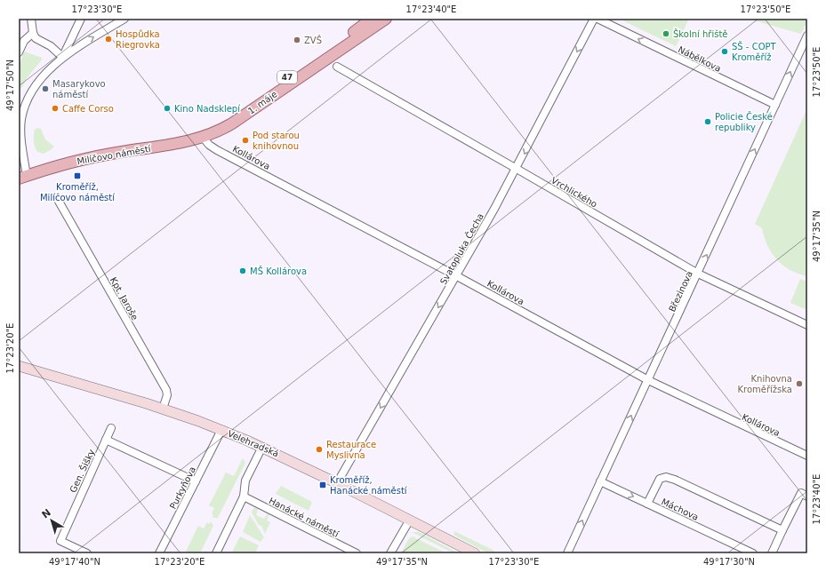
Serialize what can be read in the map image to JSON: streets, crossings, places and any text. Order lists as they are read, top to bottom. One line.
{"streets":{"main road":["47","1. máje","Milíčovo náměstí","Velehradská"],"street":["Nábělkova","Kollárova","Vrchlického","Svatopluka Čecha","Březinova","Kpt. Jaroše","Gen. Šišky","Purkyňova","Máchova","Hanácké náměstí"]},"crossings":[["Nábělkova","Březinova"],["1. máje","Milíčovo náměstí"],["1. máje","Kollárova"],["Milíčovo náměstí","Kollárova"],["Kollárova","Svatopluka Čecha"],["Kollárova","Březinova"],["Vrchlického","Svatopluka Čecha"],["Vrchlického","Březinova"],["Svatopluka Čecha","Velehradská"],["Březinova","Máchova"],["Kpt. Jaroše","Velehradská"],["Velehradská","Purkyňova"]],"one_way":["Nábělkova","Svatopluka Čecha","Březinova"],"places":{"other":["Školní hřiště","Hospůdka Riegrovka","ZVŠ","SŠ - COPT Kroměříž","Masarykovo náměstí","Caffe Corso","Kino Nadsklepí","Policie České republiky","Pod starou knihovnou","MŠ Kollárova","Knihovna Kroměřížska","Restaurace Myslivna"],"transit":["Kroměříž, Milíčovo náměstí","Kroměříž, Hanácké náměstí"]},"north":"top left","coordinates":["17°23'30\"E","17°23'40\"E","17°23'50\"E","49°17'50\"N","49°17'35\"N","17°23'20\"E","49°17'40\"N","49°17'30\"N"]}
